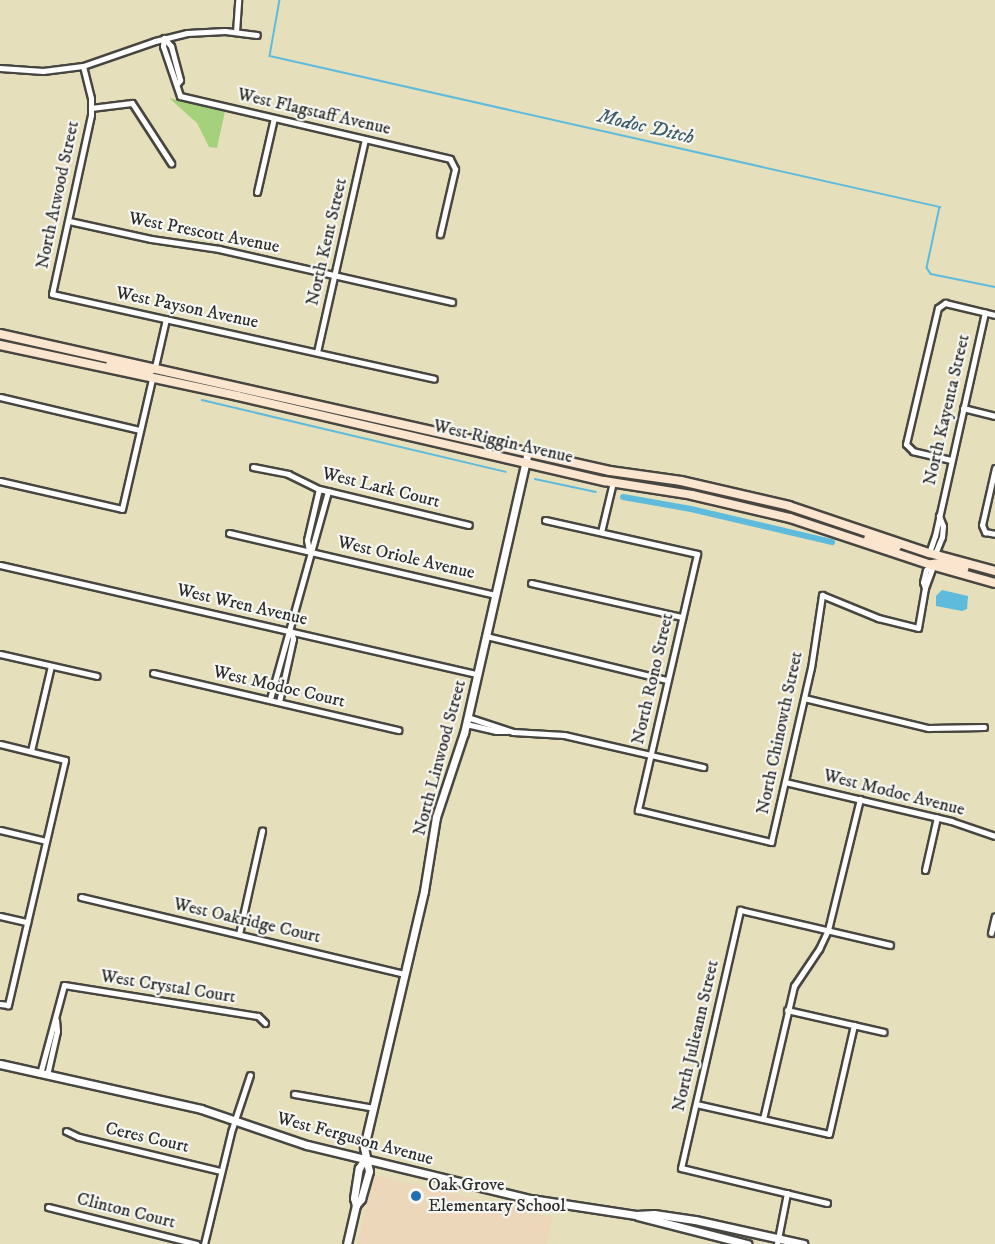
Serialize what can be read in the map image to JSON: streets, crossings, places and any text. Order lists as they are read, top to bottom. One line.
{"streets":{"main road":["West Riggin Avenue"],"street":["West Flagstaff Avenue","North Atwood Street","West Prescott Avenue","North Kent Street","West Payson Avenue","North Kayenta Street","West Lark Court","West Oriole Avenue","West Wren Avenue","North Rono Street","West Modoc Court","North Chinowth Street","North Linwood Street","West Modoc Avenue","West Oakridge Court","West Crystal Court","North Julieann Street","Ceres Court","West Ferguson Avenue","Clinton Court"]},"crossings":[["West Flagstaff Avenue","North Kent Street"],["North Atwood Street","West Prescott Avenue"],["North Atwood Street","West Payson Avenue"],["West Prescott Avenue","North Kent Street"],["North Kent Street","West Payson Avenue"],["North Kayenta Street","West Riggin Avenue"],["West Riggin Avenue","North Chinowth Street"],["West Riggin Avenue","North Linwood Street"],["West Oriole Avenue","North Linwood Street"],["West Wren Avenue","North Linwood Street"],["North Rono Street","North Chinowth Street"],["North Chinowth Street","West Modoc Avenue"],["North Linwood Street","West Oakridge Court"],["North Linwood Street","West Ferguson Avenue"],["West Crystal Court","West Ferguson Avenue"]],"water":["Modoc Ditch"],"places":["Oak Grove Elementary School"]}
